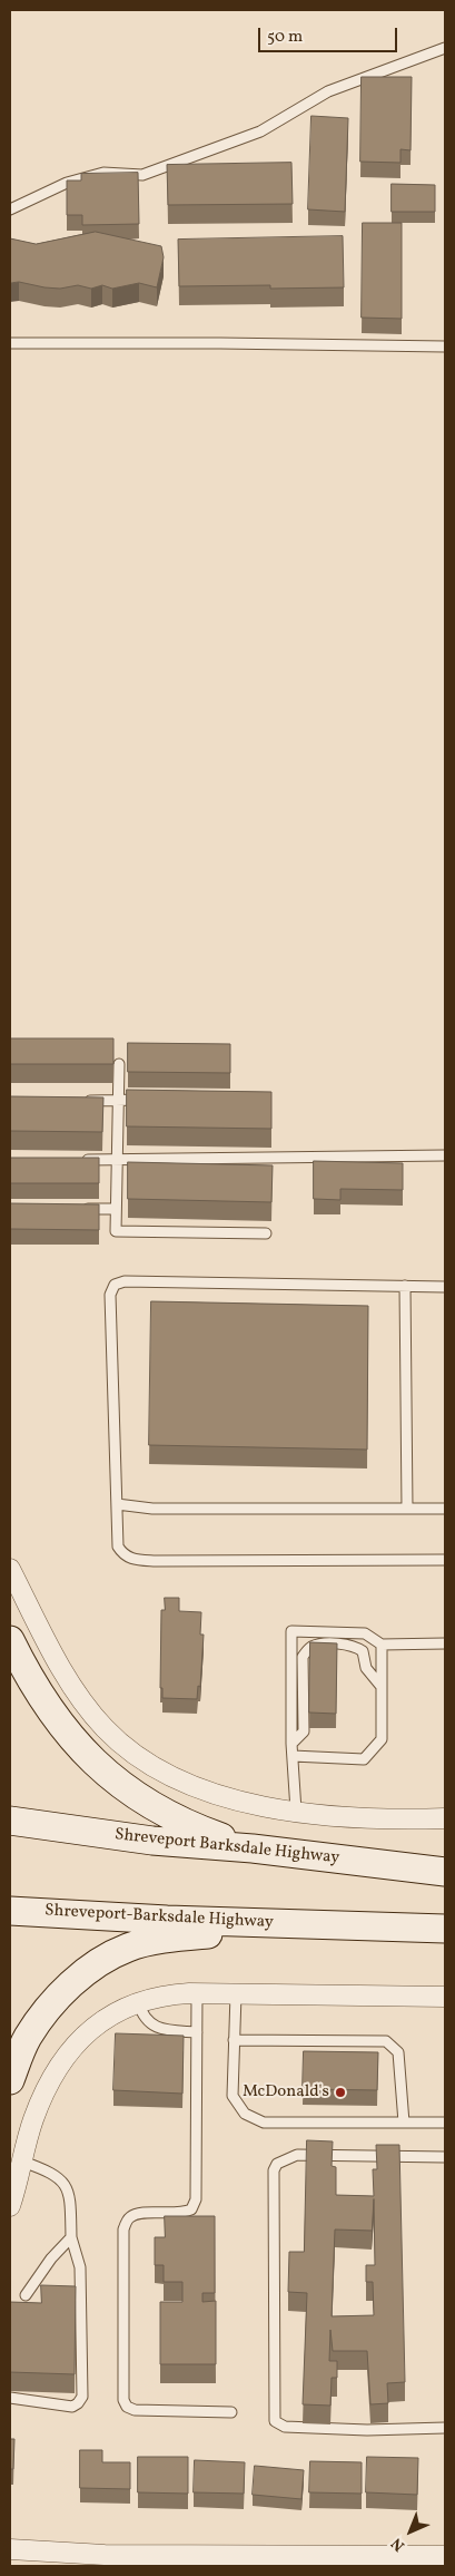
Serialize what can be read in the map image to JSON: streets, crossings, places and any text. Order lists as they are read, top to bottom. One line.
{"streets":{"main road":["Shreveport Barksdale Highway","Shreveport-Barksdale Highway"]},"places":["McDonald's"],"scale_bar":"50 m","north":"bottom left"}
